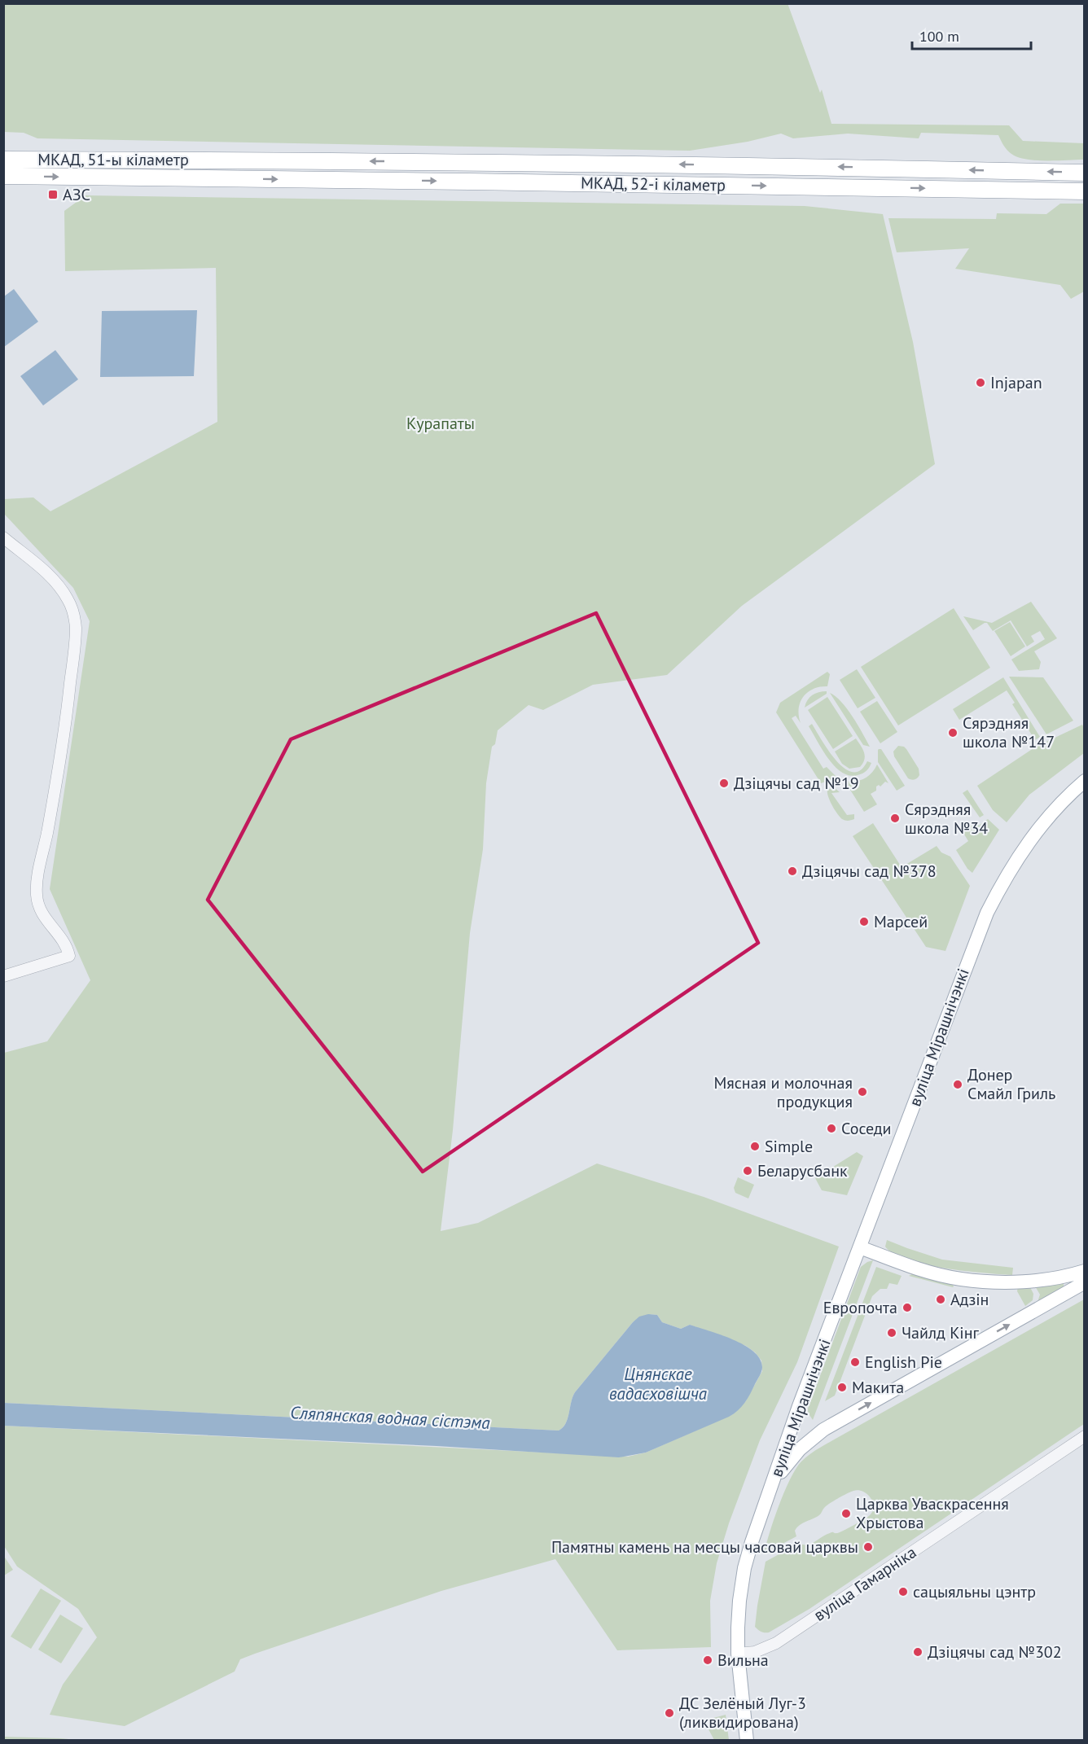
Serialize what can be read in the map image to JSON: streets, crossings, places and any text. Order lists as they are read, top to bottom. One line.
{"streets":{"highway":["МКАД, 51-ы кіламетр","МКАД, 52-і кіламетр"],"main road":["вуліца Мірашнічэнкі"],"street":["вуліца Гамарніка"]},"crossings":[["МКАД, 51-ы кіламетр","МКАД, 52-і кіламетр"],["вуліца Мірашнічэнкі","вуліца Гамарніка"]],"water":["Цнянскае вадасховішча","Сляпянская водная сістэма"],"parks":["Курапаты"],"places":{"transit":["АЗС"],"other":["Injapan","Сярэдняя школа №147","Дзіцячы сад №19","Сярэдняя школа №34","Дзіцячы сад №378","Марсей","Донер Смайл Гриль","Мясная и молочная продукция","Соседи","Simple","Беларусбанк","Адзін","Европочта","Чайлд Кінг","English Pie","Макита","Царква Уваскрасення Хрыстова","Памятны камень на месцы часовай царквы","сацыяльны цэнтр","Дзіцячы сад №302","Вильна","ДС Зелёный Луг-3 (ликвидирована)"]},"scale_bar":"100 m"}
